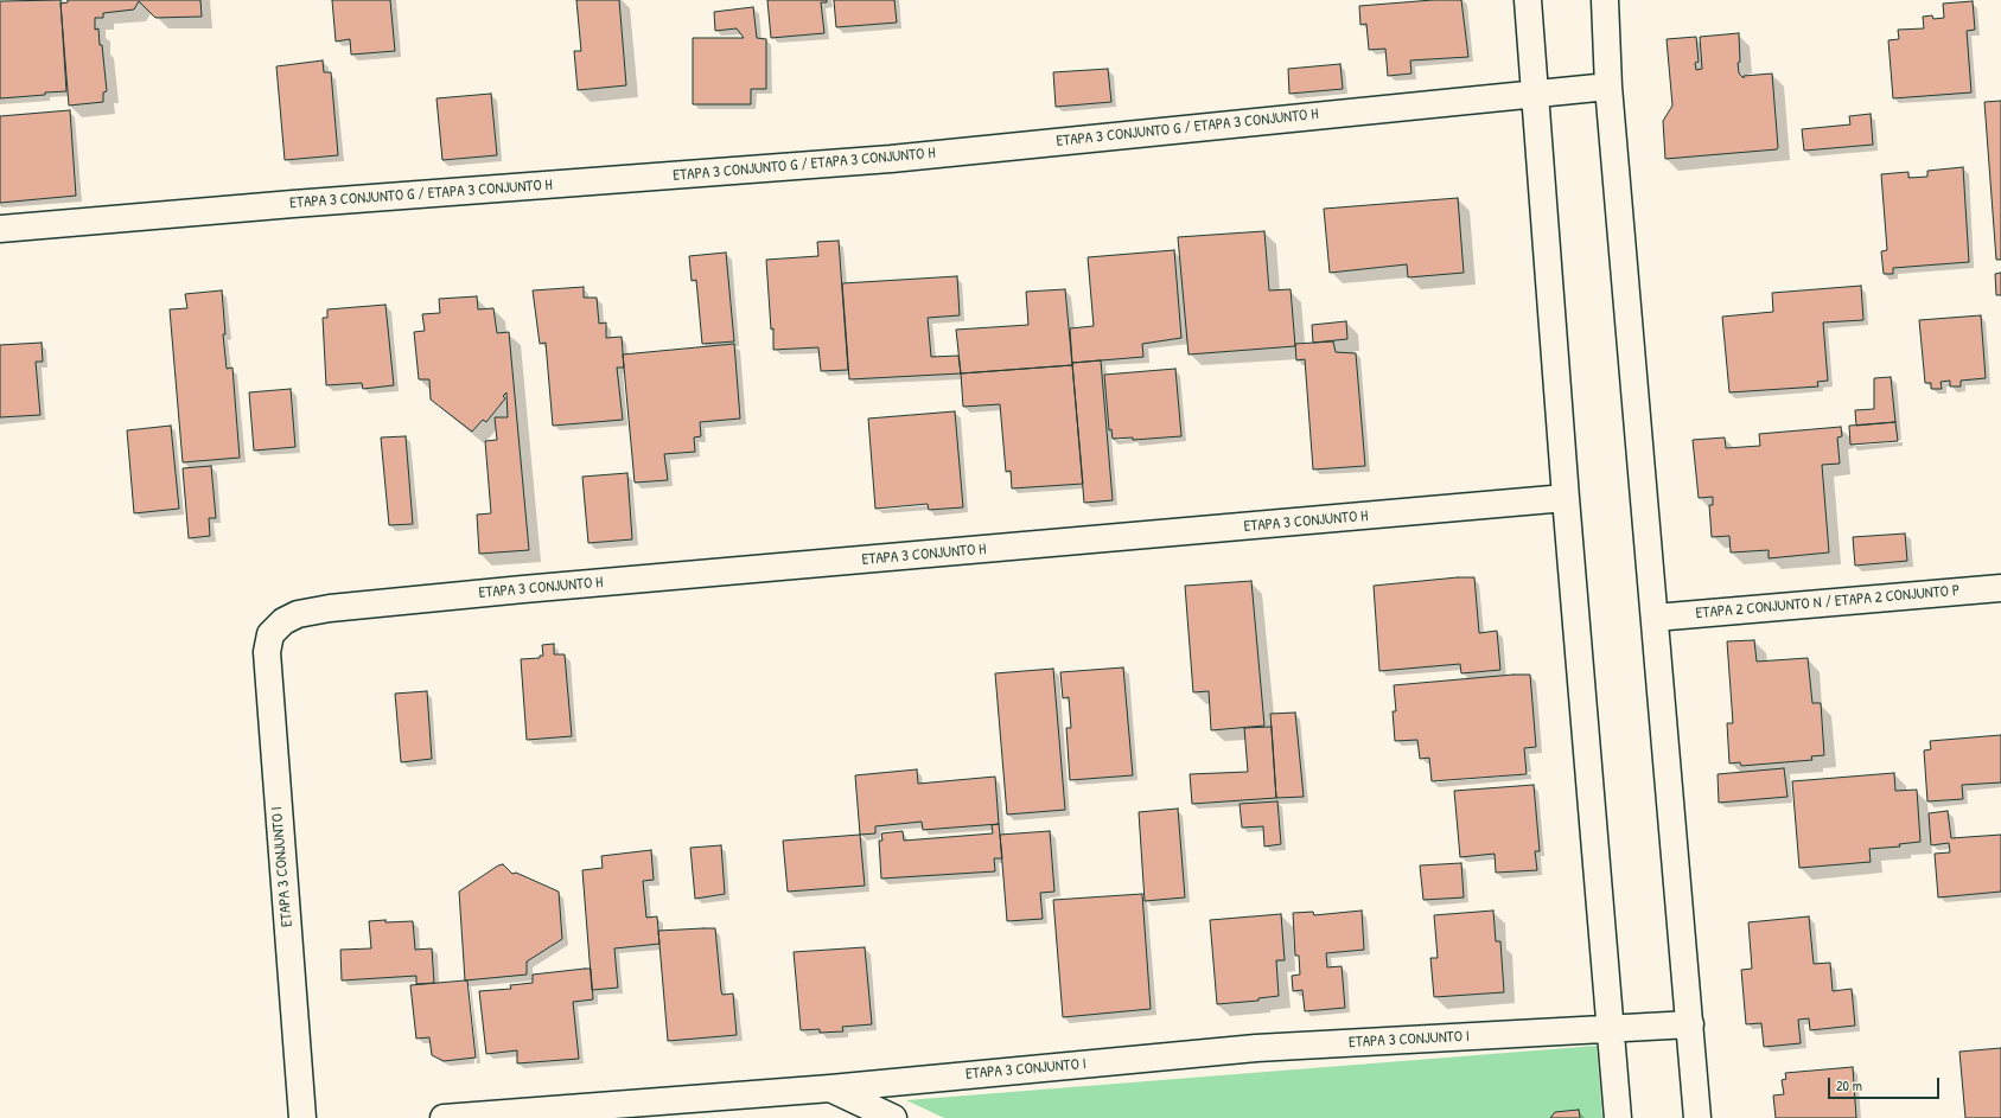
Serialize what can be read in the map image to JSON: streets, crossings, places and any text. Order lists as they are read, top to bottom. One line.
{"streets":{"street":["ETAPA 3 CONJUNTO G / ETAPA 3 CONJUNTO H","ETAPA 3 CONJUNTO H","ETAPA 2 CONJUNTO N / ETAPA 2 CONJUNTO P","ETAPA 3 CONJUNTO I"]},"crossings":[["ETAPA 3 CONJUNTO H","ETAPA 3 CONJUNTO I"]],"scale_bar":"20 m"}
